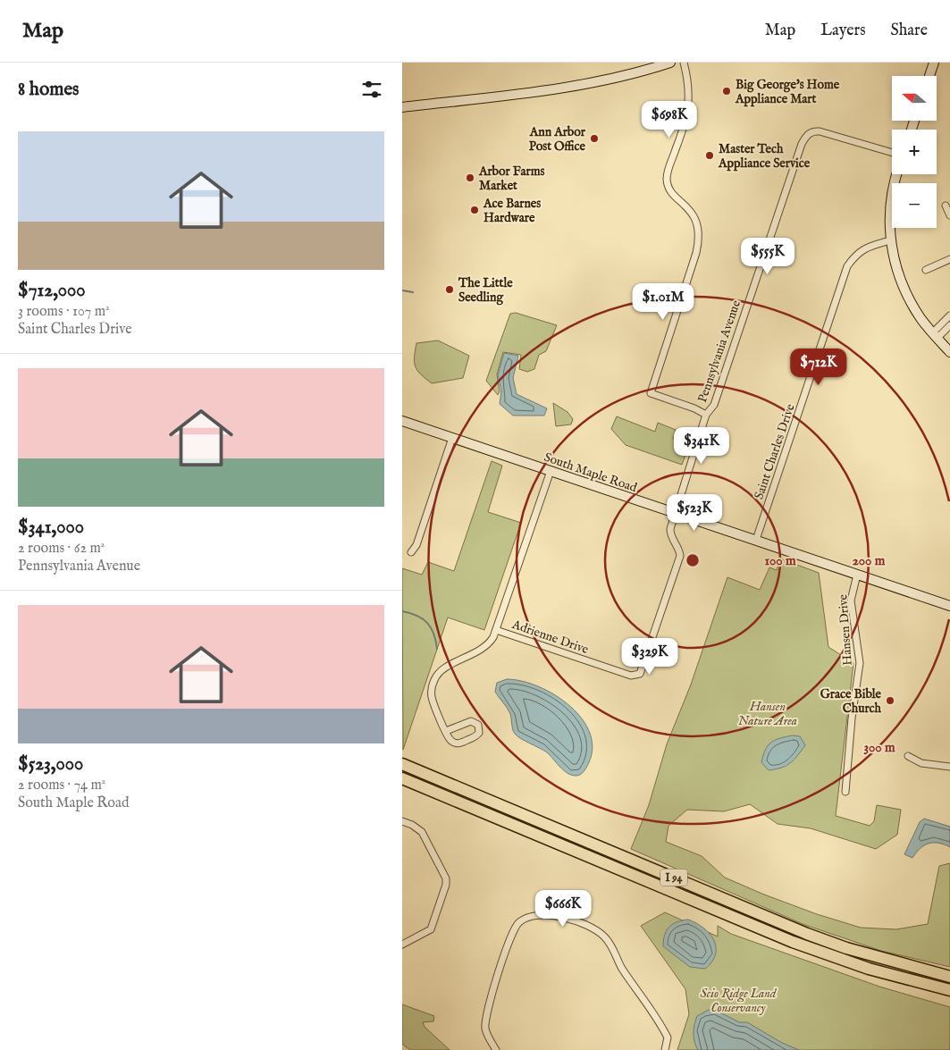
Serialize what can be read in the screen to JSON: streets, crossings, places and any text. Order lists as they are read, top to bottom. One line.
{"streets":{"highway":["I 94"],"street":["Pennsylvania Avenue","Saint Charles Drive","South Maple Road","Hansen Drive","Adrienne Drive"]},"crossings":[["Pennsylvania Avenue","South Maple Road"],["Pennsylvania Avenue","Adrienne Drive"],["Saint Charles Drive","South Maple Road"],["South Maple Road","Hansen Drive"],["South Maple Road","Adrienne Drive"]],"parks":["Hansen Nature Area","Scio Ridge Land Conservancy"],"places":["Big George's Home Appliance Mart","Ann Arbor Post Office","Master Tech Appliance Service","Arbor Farms Market","Ace Barnes Hardware","The Little Seedling","Grace Bible Church"],"north":"left","page":{"header":"Map","nav":["Map","Layers","Share"],"heading":"8 homes","map_buttons":["+","−"],"price":["$698K","$555K","$1.01M","$712K","$341K","$523K","$329K","$666K"],"list":[{"name":"$712,000","note":"3 rooms · 107 m² · Saint Charles Drive"},{"name":"$341,000","note":"2 rooms · 62 m² · Pennsylvania Avenue"},{"name":"$523,000","note":"2 rooms · 74 m² · South Maple Road"}]},"rings":["100 m","200 m","300 m"]}
